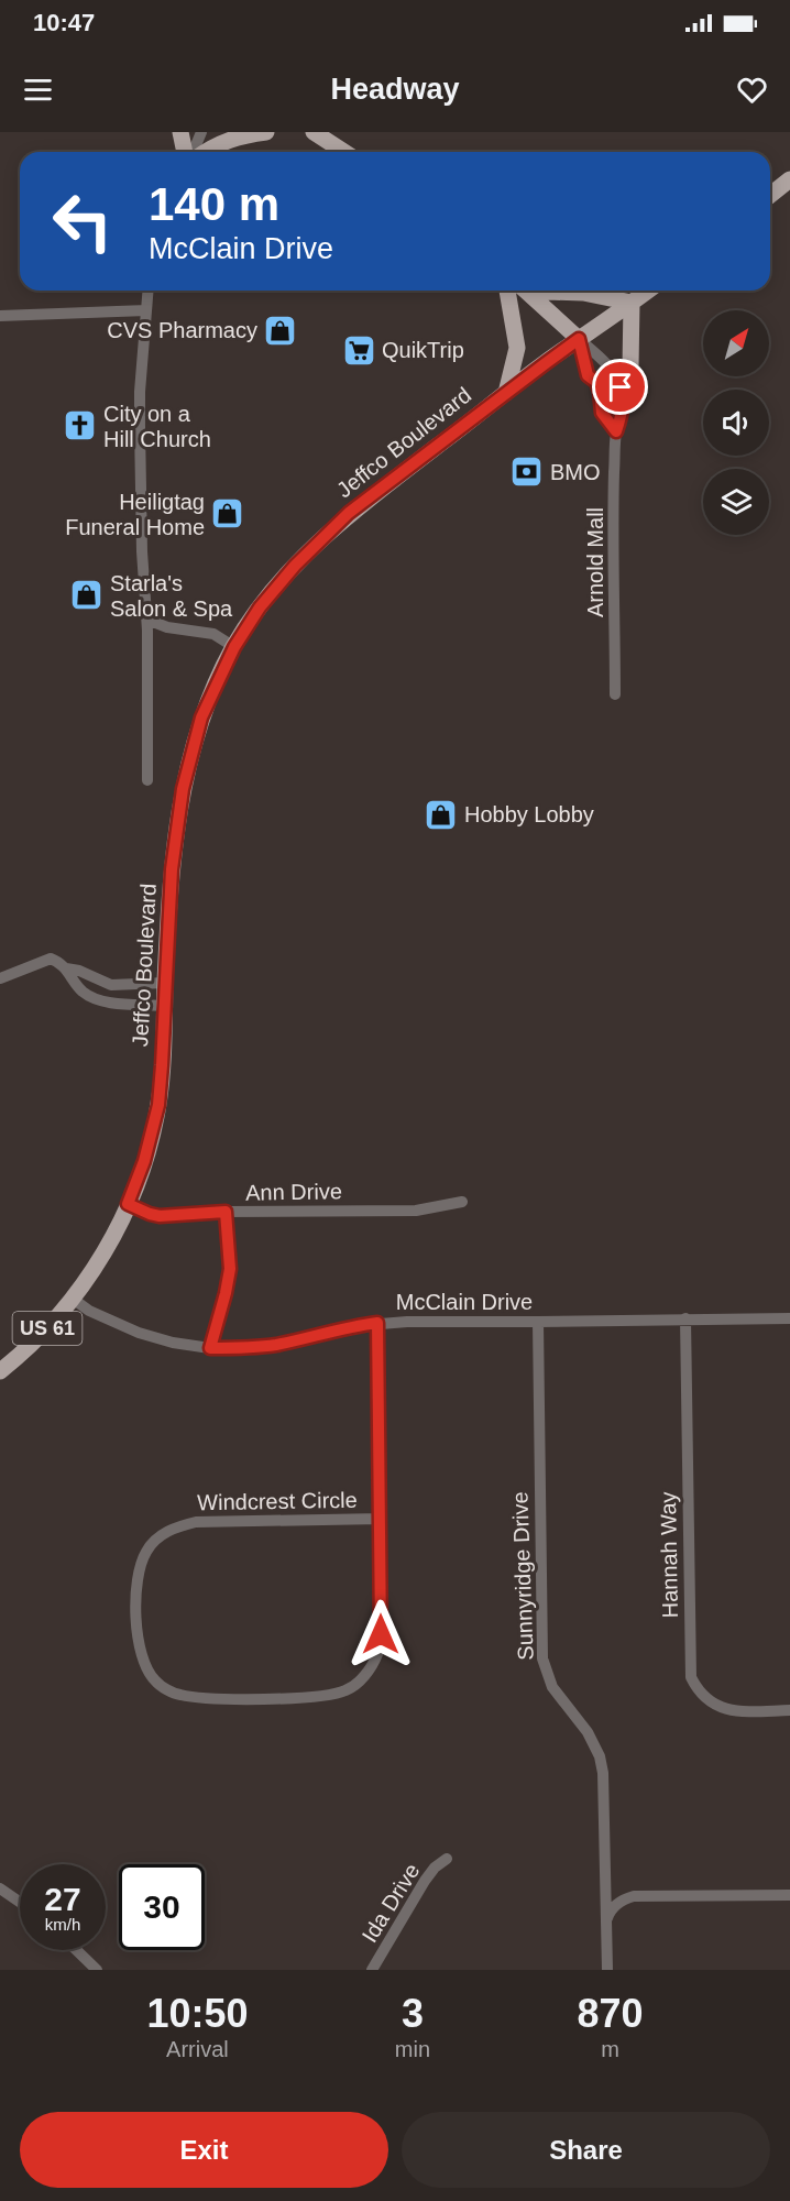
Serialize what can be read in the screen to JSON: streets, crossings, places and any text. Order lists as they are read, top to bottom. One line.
{"streets":{"main road":["Jeffco Boulevard","US 61"],"street":["Arnold Mall","Ann Drive","McClain Drive","Windcrest Circle","Hannah Way","Sunnyridge Drive","Ida Drive"]},"crossings":[["Jeffco Boulevard","Arnold Mall"],["Jeffco Boulevard","Ann Drive"],["Jeffco Boulevard","McClain Drive"],["McClain Drive","Windcrest Circle"],["McClain Drive","Hannah Way"],["McClain Drive","Sunnyridge Drive"]],"places":{"shop":["CVS Pharmacy","Heiligtag Funeral Home","Starla's Salon & Spa","Hobby Lobby"],"supermarket":["QuikTrip"],"church":["City on a Hill Church"],"bank":["BMO"]},"north":"top right","page":{"status":"10:47","header":"Headway","turn":["140 m","McClain Drive"],"speed":"27 km/h","limit":"30","eta":["10:50","Arrival","3","min","870","m"],"buttons":["Exit","Share"]}}
